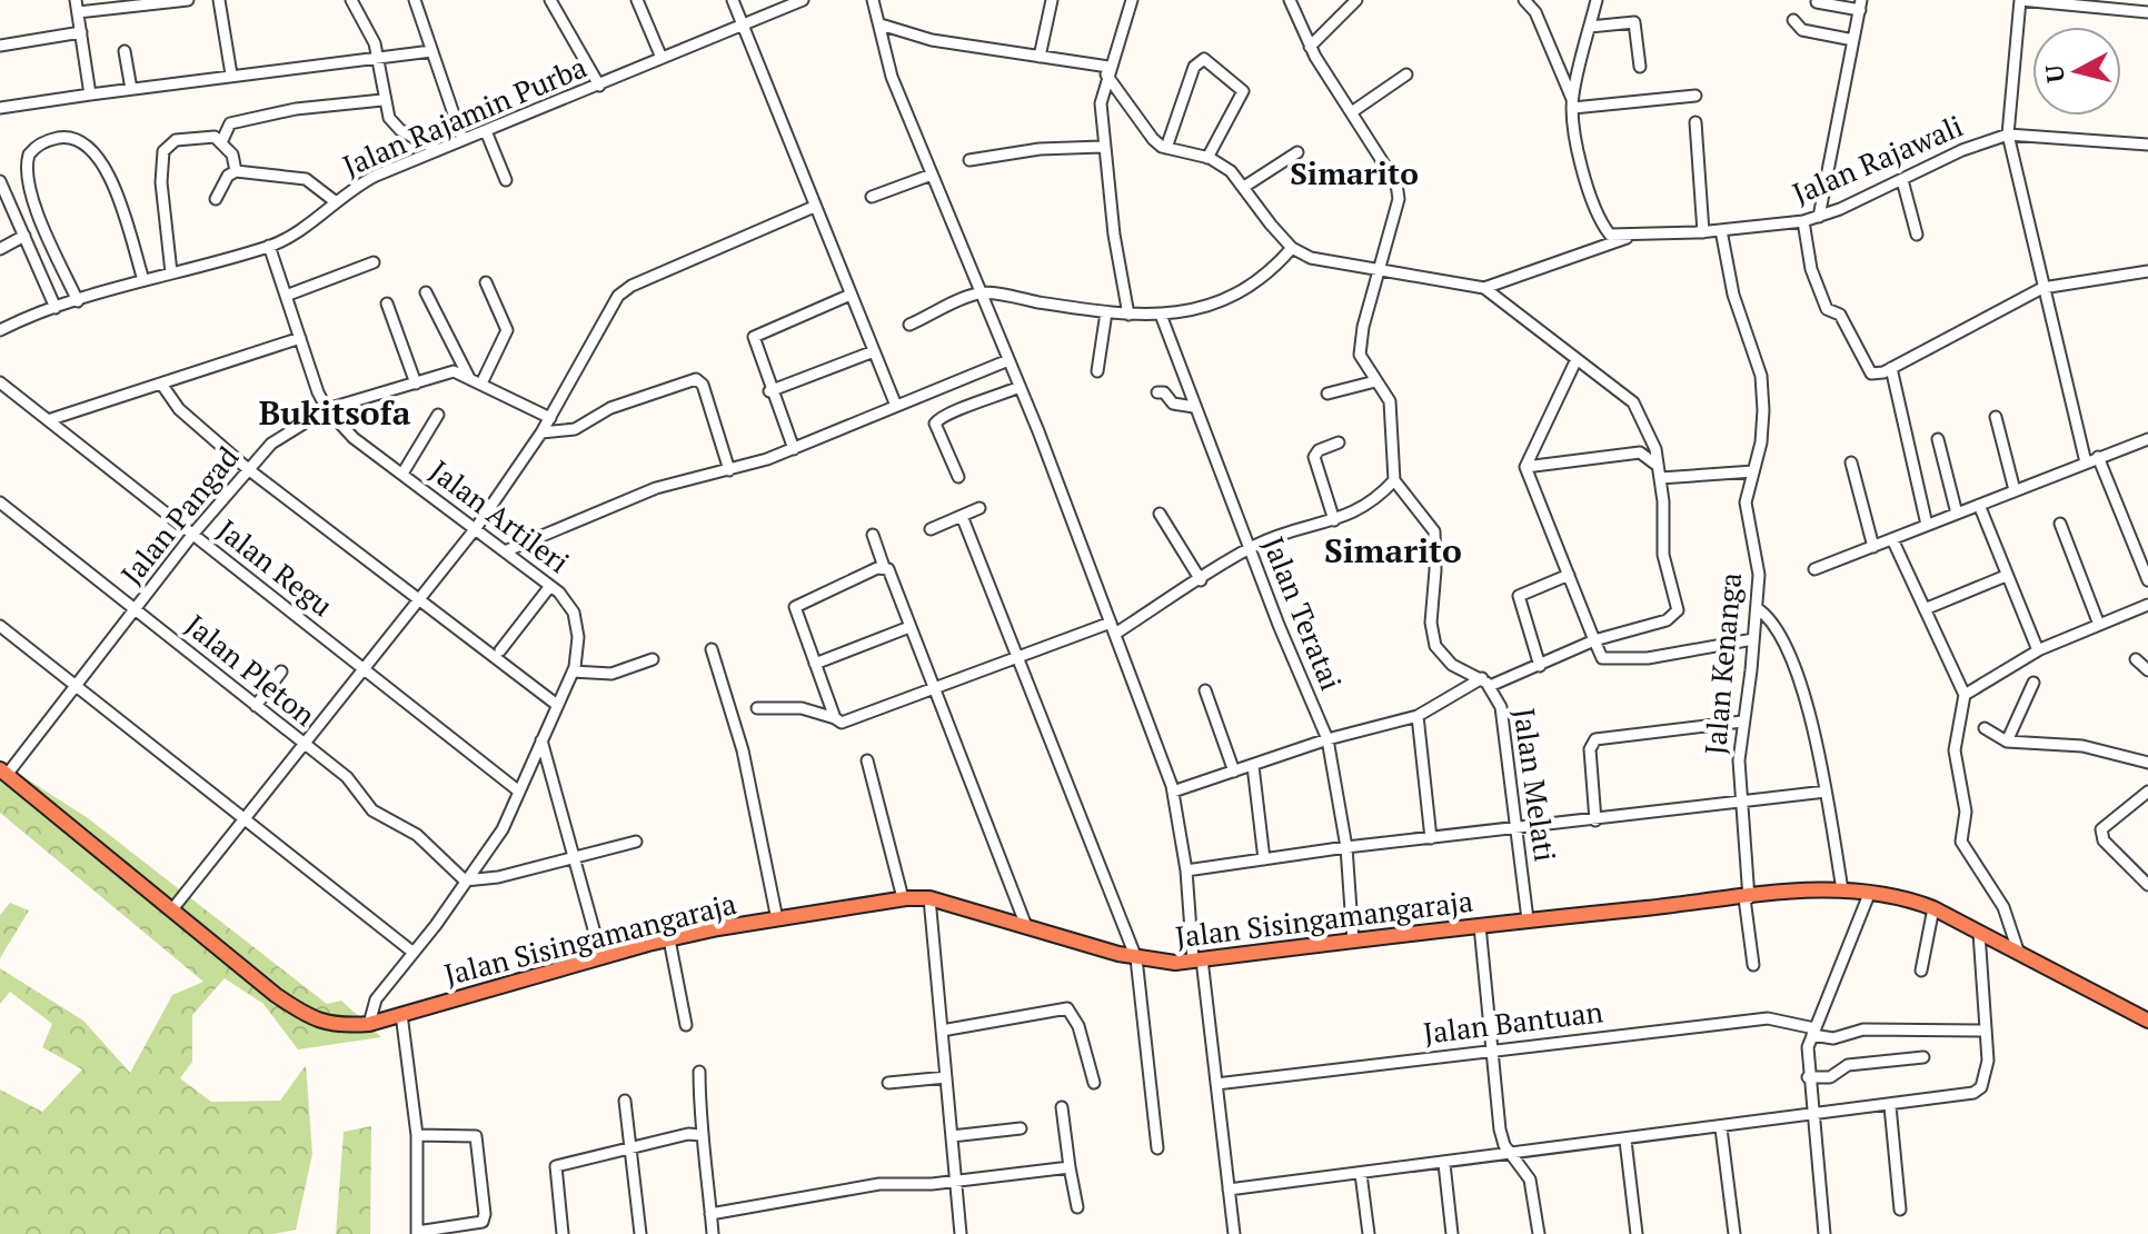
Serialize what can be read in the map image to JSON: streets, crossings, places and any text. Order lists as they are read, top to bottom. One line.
{"streets":{"highway":["Jalan Sisingamangaraja"],"street":["Jalan Rajamin Purba","Jalan Rajawali","Jalan Pangad","Jalan Artileri","Jalan Regu","Jalan Teratai","Jalan Kenanga","Jalan Pleton","Jalan Melati","Jalan Bantuan"]},"crossings":[["Jalan Rajamin Purba","Jalan Artileri"],["Jalan Rajawali","Jalan Kenanga"],["Jalan Pangad","Jalan Artileri"],["Jalan Pangad","Jalan Regu"],["Jalan Pangad","Jalan Pleton"],["Jalan Pangad","Jalan Sisingamangaraja"],["Jalan Artileri","Jalan Regu"],["Jalan Artileri","Jalan Pleton"],["Jalan Artileri","Jalan Sisingamangaraja"],["Jalan Teratai","Jalan Sisingamangaraja"],["Jalan Kenanga","Jalan Sisingamangaraja"],["Jalan Melati","Jalan Sisingamangaraja"]],"districts":["Simarito","Bukitsofa","Simarito"],"north":"left"}
